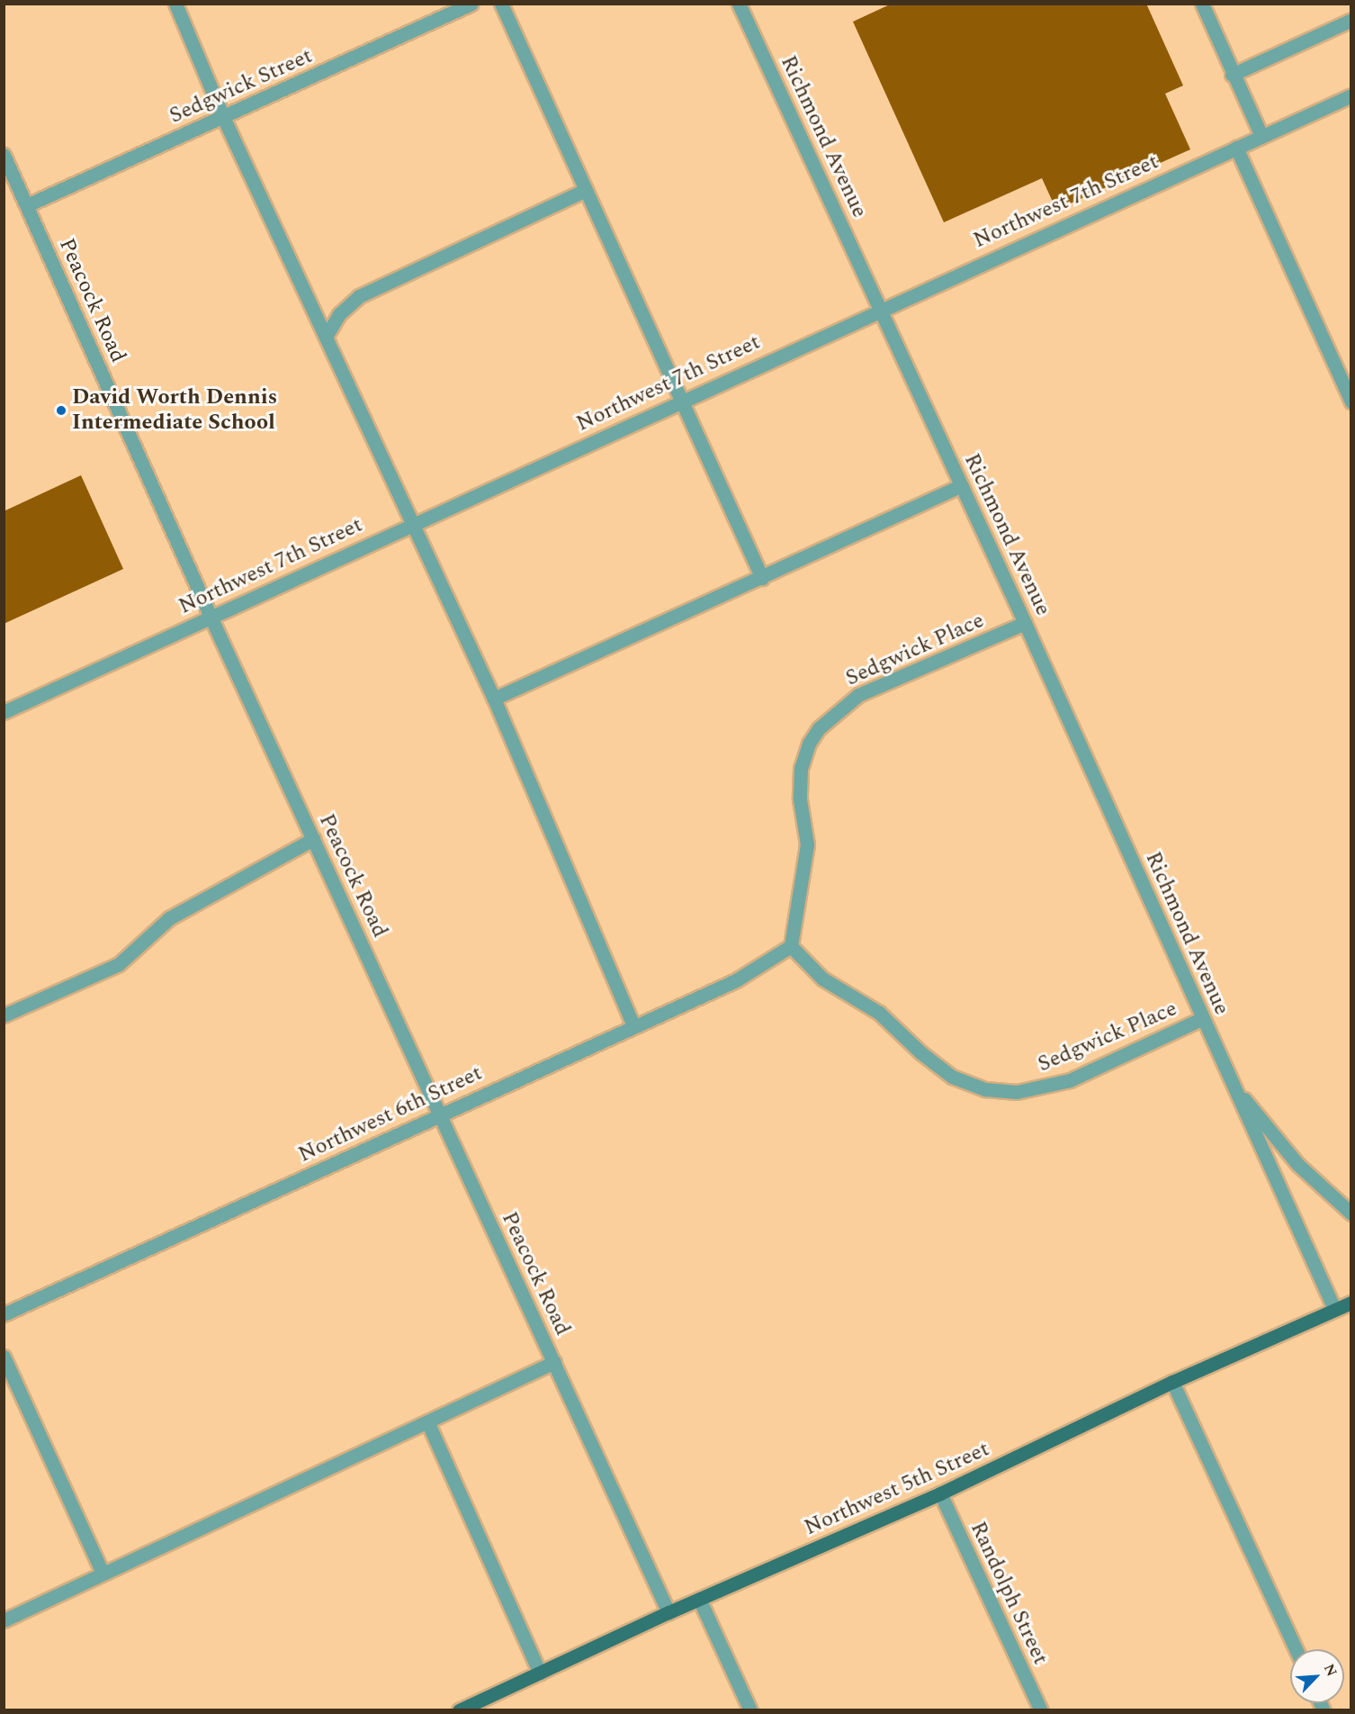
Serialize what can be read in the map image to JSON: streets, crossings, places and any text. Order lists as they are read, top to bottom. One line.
{"streets":{"main road":["Northwest 5th Street"],"street":["Sedgwick Street","Richmond Avenue","Northwest 7th Street","Peacock Road","Sedgwick Place","Northwest 6th Street","Randolph Street"]},"crossings":[["Sedgwick Street","Peacock Road"],["Richmond Avenue","Northwest 7th Street"],["Richmond Avenue","Sedgwick Place"],["Richmond Avenue","Northwest 5th Street"],["Northwest 7th Street","Peacock Road"],["Peacock Road","Northwest 6th Street"],["Peacock Road","Northwest 5th Street"],["Sedgwick Place","Northwest 6th Street"],["Northwest 5th Street","Randolph Street"]],"places":["David Worth Dennis Intermediate School"],"north":"top right"}
